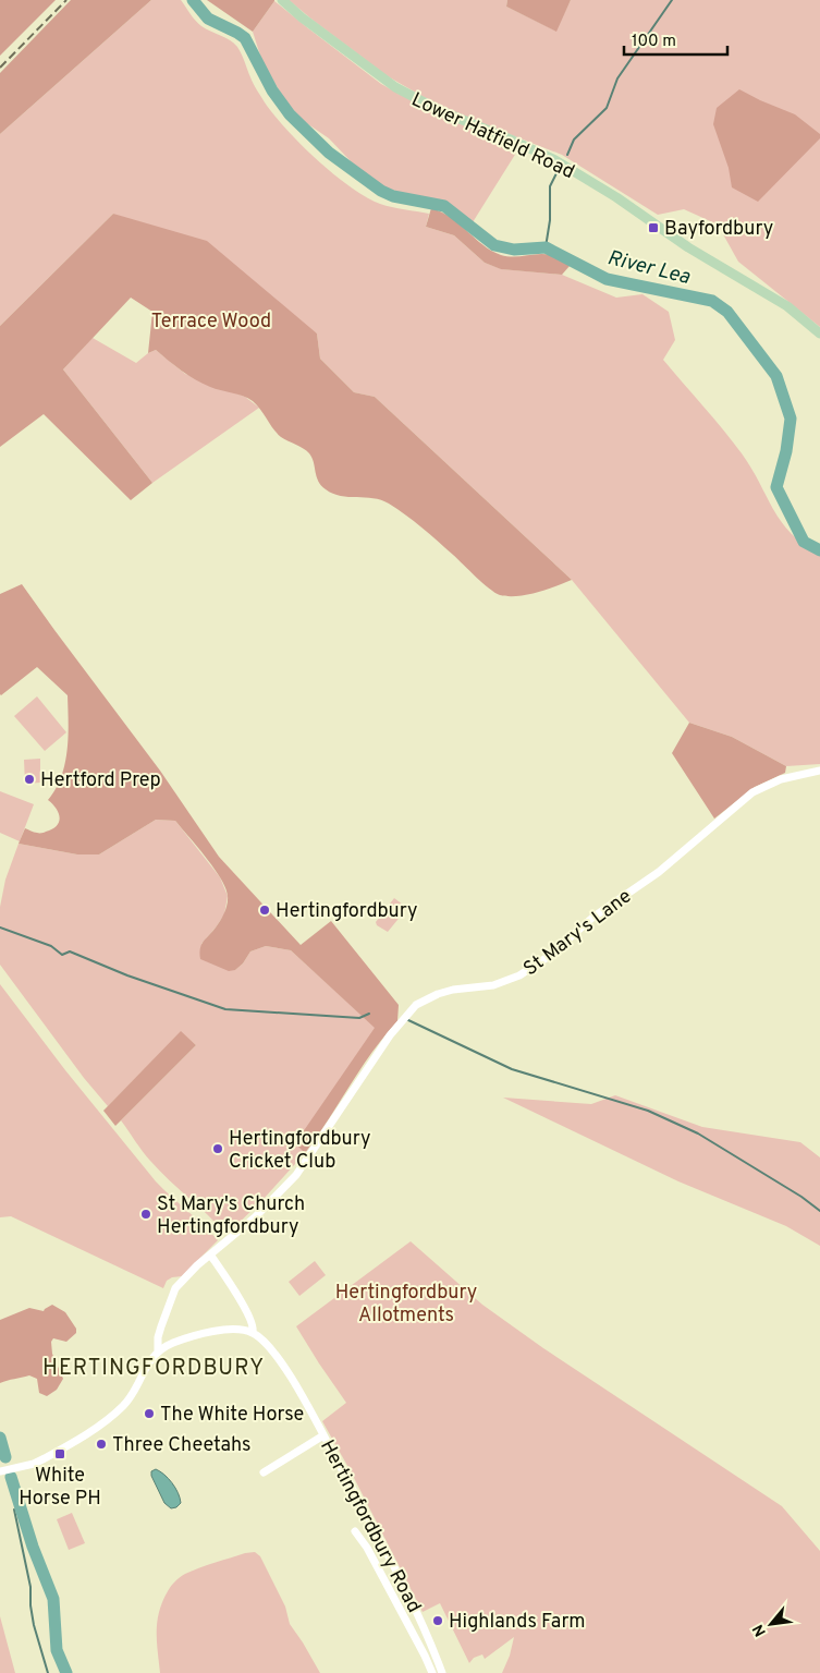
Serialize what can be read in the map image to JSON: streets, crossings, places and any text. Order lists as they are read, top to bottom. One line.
{"streets":{"main road":["Lower Hatfield Road"],"street":["St Mary's Lane","Hertingfordbury Road"]},"crossings":[["St Mary's Lane","Hertingfordbury Road"]],"districts":["HERTINGFORDBURY"],"water":["River Lea"],"parks":["Terrace Wood","Hertingfordbury Allotments"],"places":{"transit":["Bayfordbury","White Horse PH"],"other":["Hertford Prep","Hertingfordbury","Hertingfordbury Cricket Club","St Mary's Church Hertingfordbury","The White Horse","Three Cheetahs","Highlands Farm"]},"scale_bar":"100 m","north":"bottom left"}
